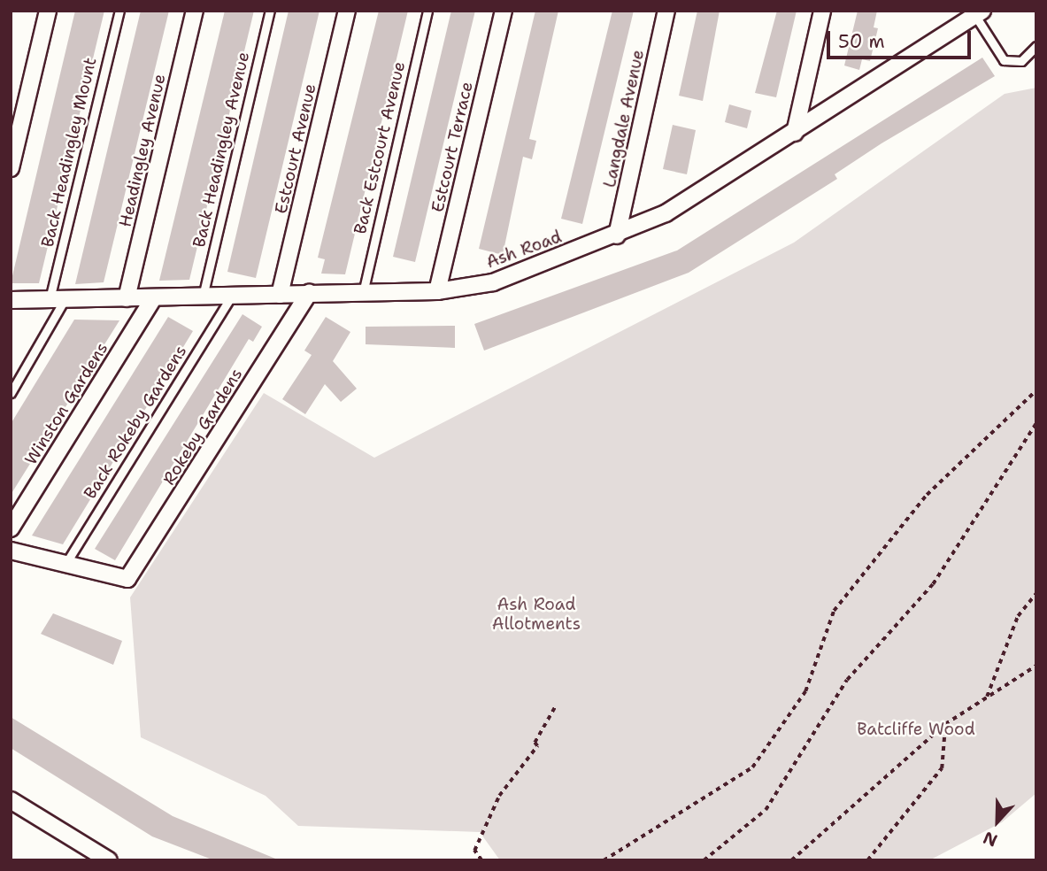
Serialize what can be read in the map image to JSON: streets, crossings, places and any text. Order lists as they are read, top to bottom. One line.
{"streets":{"street":["Langdale Avenue","Estcourt Terrace","Estcourt Avenue","Headingley Avenue","Ash Road","Winston Gardens","Rokeby Gardens"],"lane":["Back Estcourt Avenue","Back Headingley Avenue","Back Headingley Mount","Back Rokeby Gardens"]},"crossings":[["Langdale Avenue","Ash Road"],["Estcourt Terrace","Ash Road"],["Back Estcourt Avenue","Ash Road"],["Estcourt Avenue","Ash Road"],["Back Headingley Avenue","Ash Road"],["Headingley Avenue","Ash Road"],["Back Headingley Mount","Ash Road"],["Ash Road","Winston Gardens"],["Ash Road","Back Rokeby Gardens"],["Ash Road","Rokeby Gardens"],["Back Rokeby Gardens","Rokeby Gardens"]],"parks":["Ash Road Allotments","Batcliffe Wood"],"scale_bar":"50 m","north":"bottom"}
